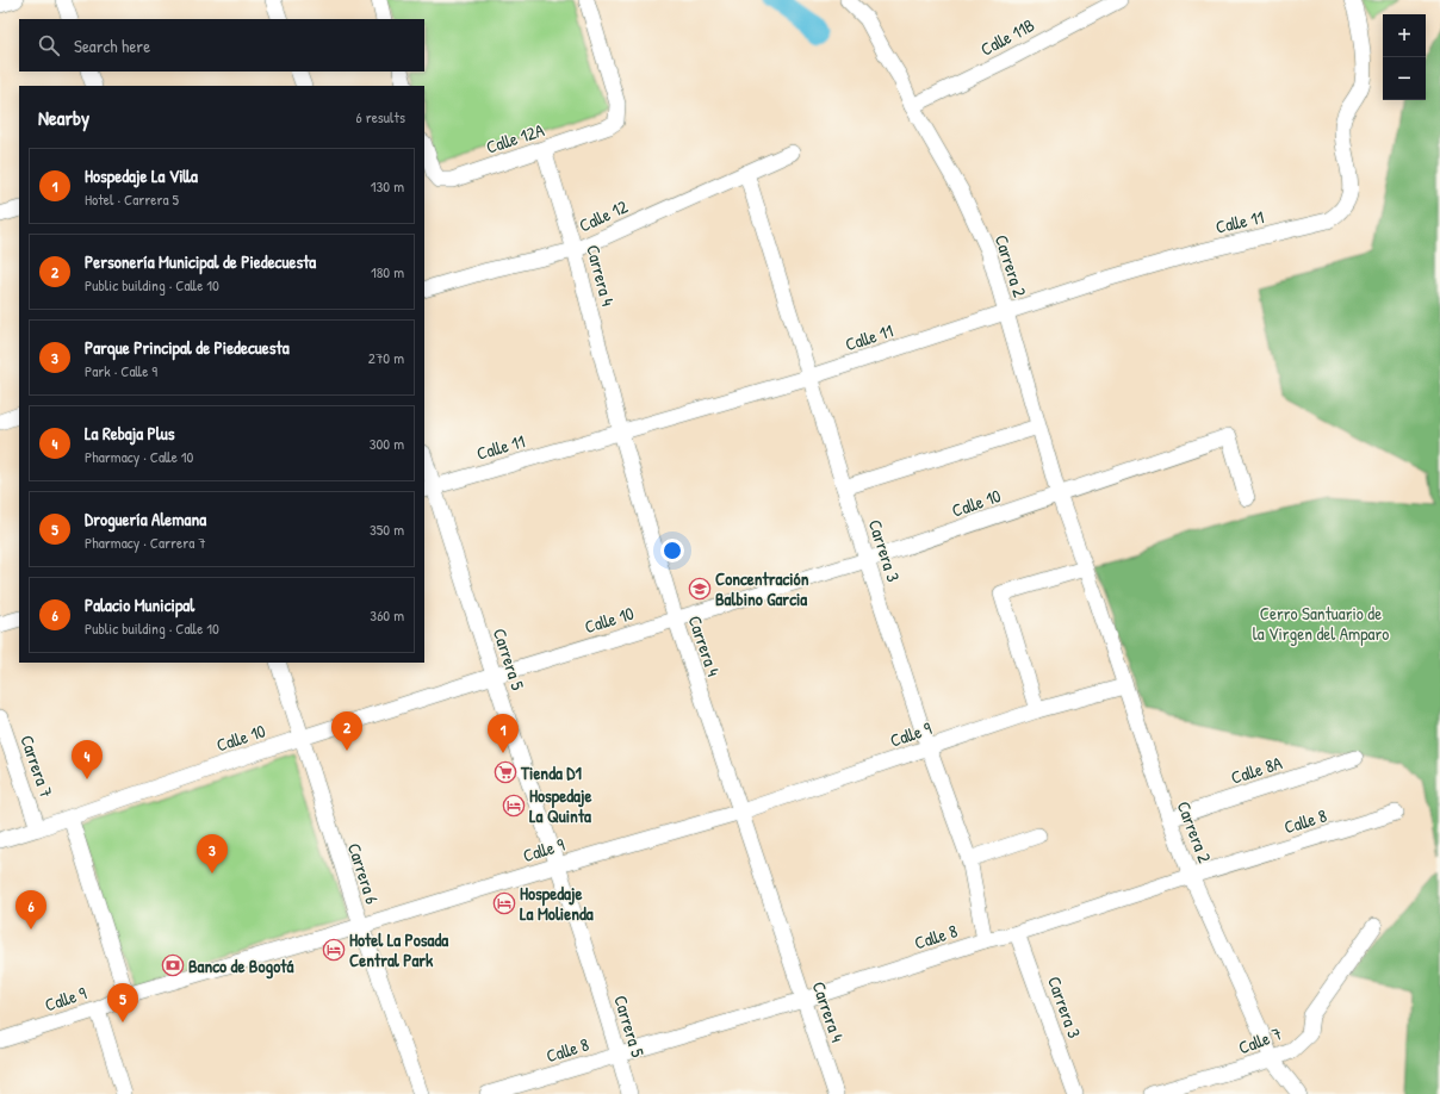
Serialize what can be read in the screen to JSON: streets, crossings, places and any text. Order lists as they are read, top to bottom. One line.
{"streets":{"street":["Calle 11B","Calle 12A","Calle 12","Calle 11","Carrera 2","Carrera 4","Calle 10","Carrera 3","Carrera 5","Calle 9","Carrera 7","Calle 8A","Calle 8","Carrera 6","Calle 7"]},"crossings":[["Calle 11B","Carrera 2"],["Calle 12A","Carrera 4"],["Calle 12","Carrera 4"],["Calle 12","Carrera 3"],["Calle 11","Carrera 2"],["Calle 11","Carrera 4"],["Calle 11","Carrera 3"],["Calle 11","Carrera 5"],["Carrera 2","Calle 10"],["Carrera 2","Calle 9"],["Carrera 2","Calle 8A"],["Carrera 2","Calle 8"],["Carrera 2","Calle 7"],["Carrera 4","Calle 10"],["Carrera 4","Calle 9"],["Carrera 4","Calle 8"],["Calle 10","Carrera 3"],["Calle 10","Carrera 5"],["Calle 10","Carrera 7"],["Calle 10","Carrera 6"],["Carrera 3","Calle 9"],["Carrera 3","Calle 8"],["Carrera 5","Calle 9"],["Carrera 5","Calle 8"],["Calle 9","Carrera 6"]],"parks":["Cerro Santuario de la Virgen del Amparo"],"places":{"school or university":["Concentración Balbino Garcia"],"supermarket":["Tienda D1"],"hotel":["Hospedaje La Quinta","Hospedaje La Molienda","Hotel La Posada Central Park"],"bank":["Banco de Bogotá"]},"page":{"map_buttons":["+","−"],"search":"Search here","heading":["Nearby","6 results"],"list":[{"mark":"1","name":"Hospedaje La Villa","note":"Hotel · Carrera 5","value":"130 m"},{"mark":"2","name":"Personería Municipal de Piedecuesta","note":"Public building · Calle 10","value":"180 m"},{"mark":"3","name":"Parque Principal de Piedecuesta","note":"Park · Calle 9","value":"270 m"},{"mark":"4","name":"La Rebaja Plus","note":"Pharmacy · Calle 10","value":"300 m"},{"mark":"5","name":"Droguería Alemana","note":"Pharmacy · Carrera 7","value":"350 m"},{"mark":"6","name":"Palacio Municipal","note":"Public building · Calle 10","value":"360 m"}],"pins":["2","1","4","3","6","5"]}}
